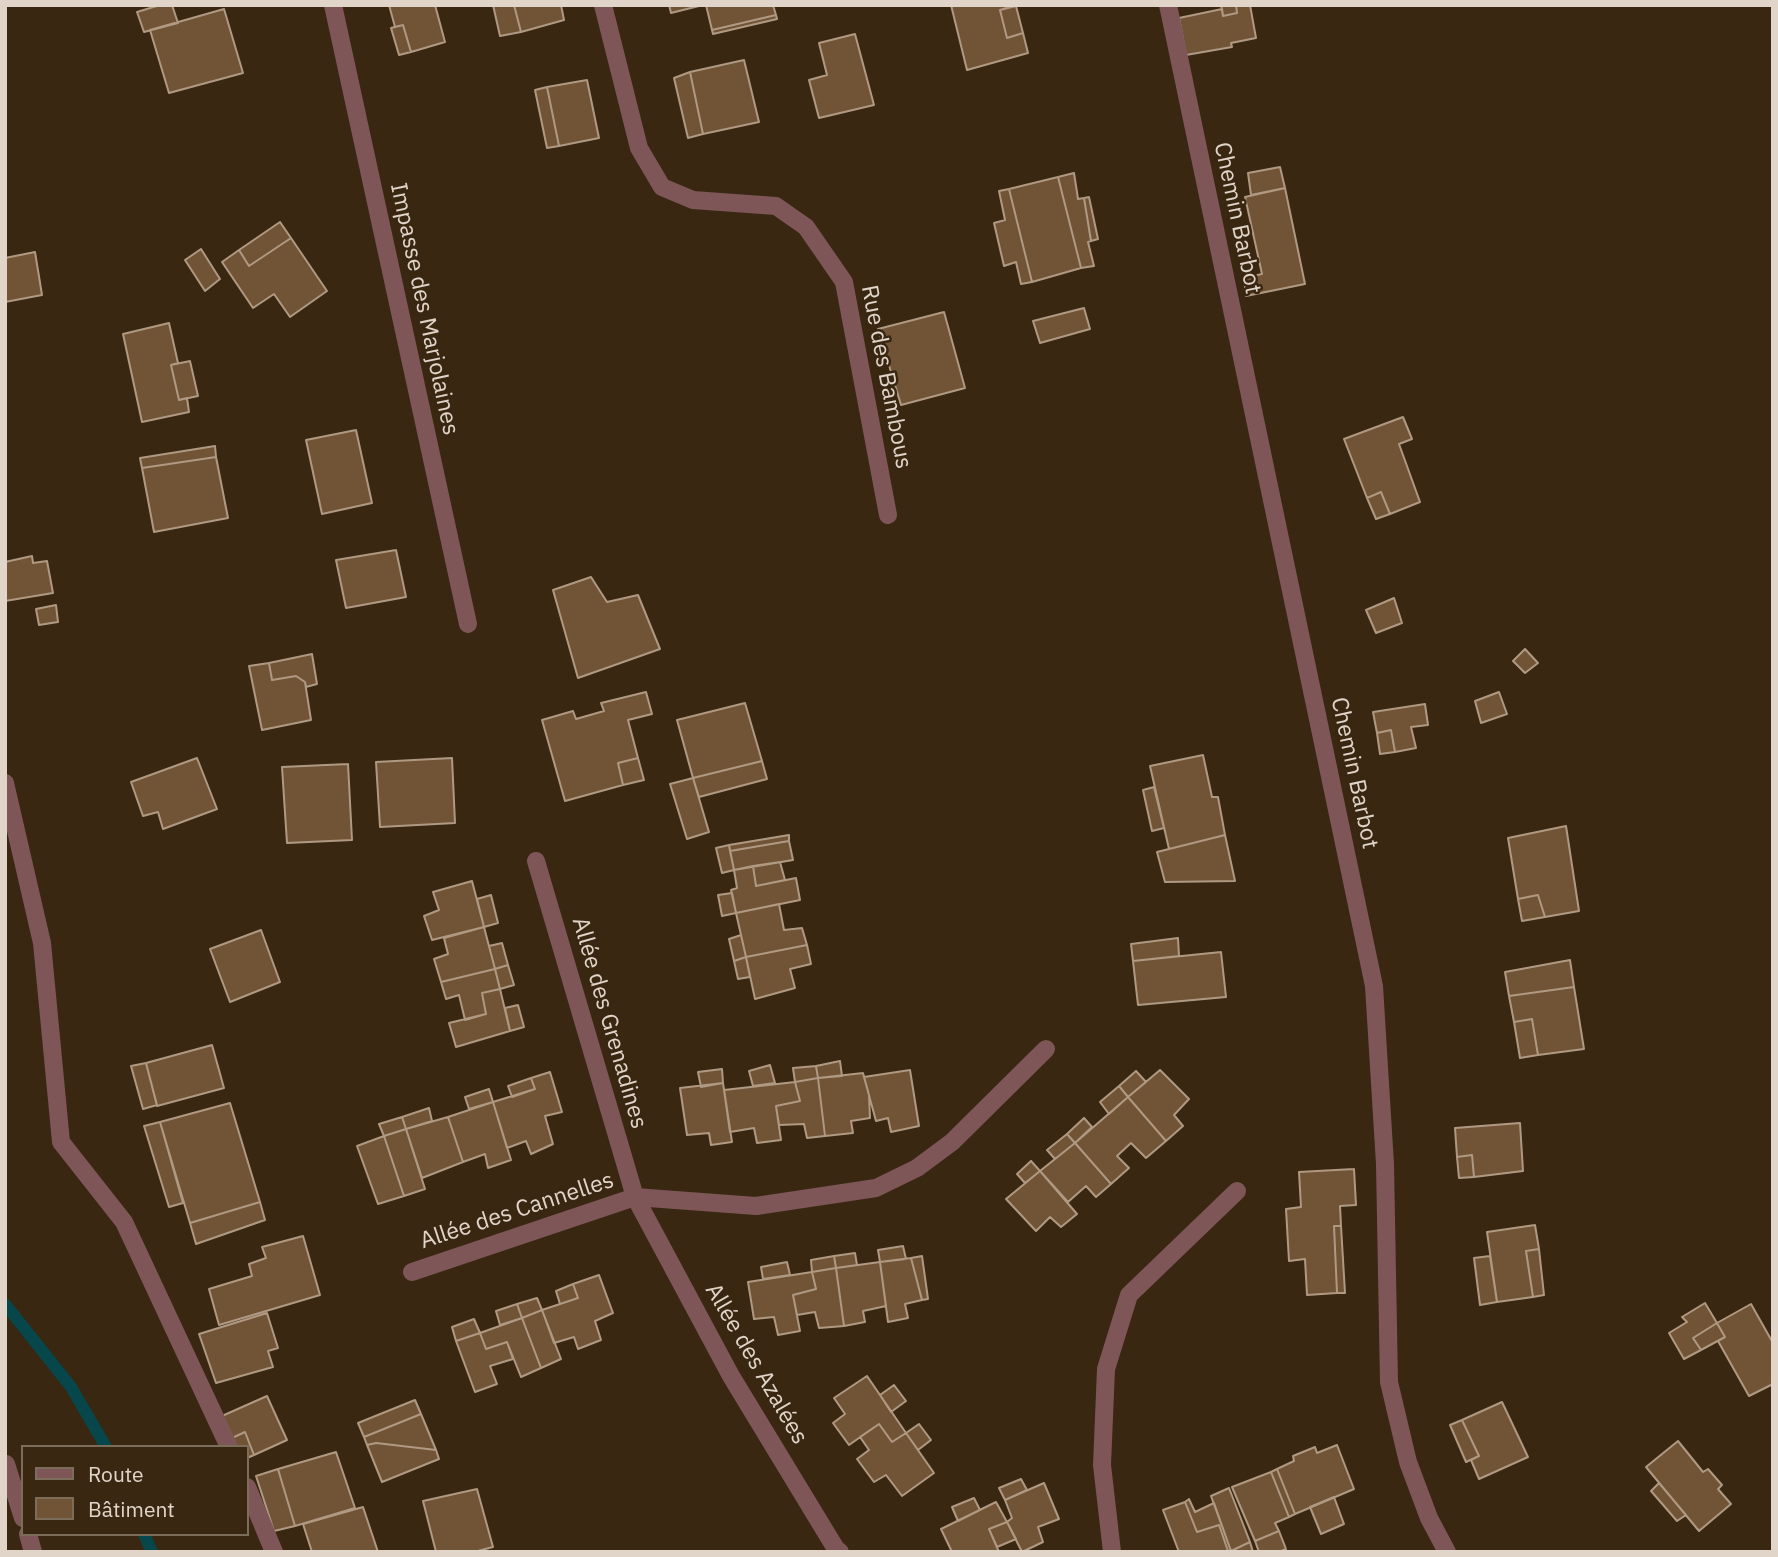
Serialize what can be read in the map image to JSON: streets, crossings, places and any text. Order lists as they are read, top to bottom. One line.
{"streets":{"street":["Chemin Barbot","Impasse des Marjolaines","Rue des Bambous","Allée des Grenadines","Allée des Cannelles","Allée des Azalées"]},"crossings":[["Allée des Grenadines","Allée des Cannelles"],["Allée des Grenadines","Allée des Azalées"],["Allée des Cannelles","Allée des Azalées"]],"legend":["Route","Bâtiment"]}
